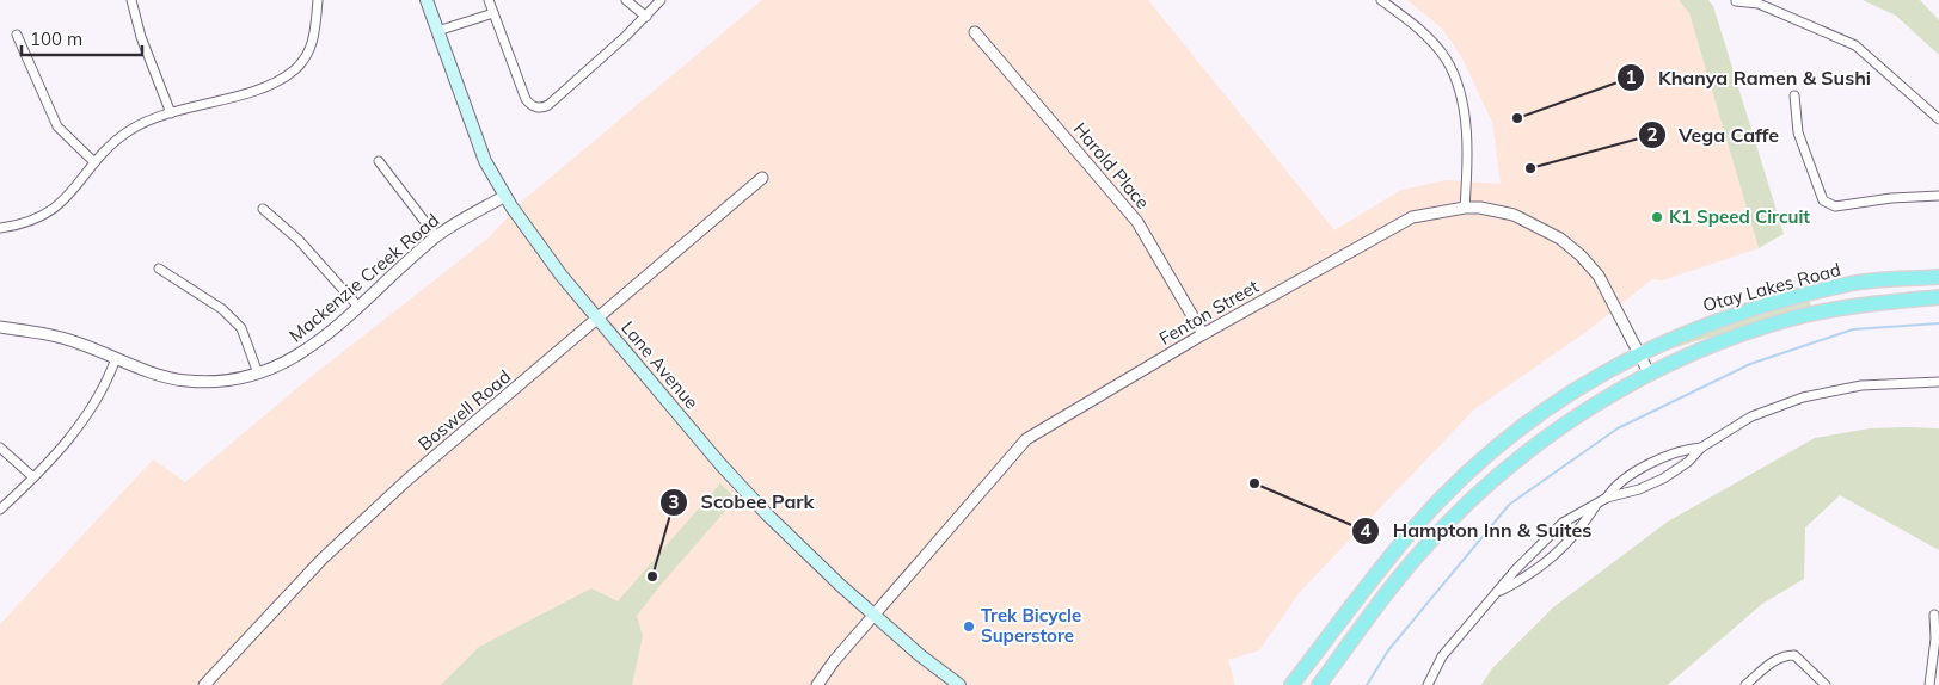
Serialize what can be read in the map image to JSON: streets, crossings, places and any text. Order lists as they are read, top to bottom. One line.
{"streets":{"main road":["Otay Lakes Road","Lane Avenue"],"street":["Harold Place","Mackenzie Creek Road","Fenton Street","Boswell Road"]},"crossings":[["Harold Place","Fenton Street"],["Mackenzie Creek Road","Lane Avenue"],["Otay Lakes Road","Fenton Street"],["Fenton Street","Lane Avenue"],["Lane Avenue","Boswell Road"]],"places":["Khanya Ramen & Sushi","Vega Caffe","K1 Speed Circuit","Hampton Inn & Suites","Scobee Park","Trek Bicycle Superstore"],"scale_bar":"100 m"}
